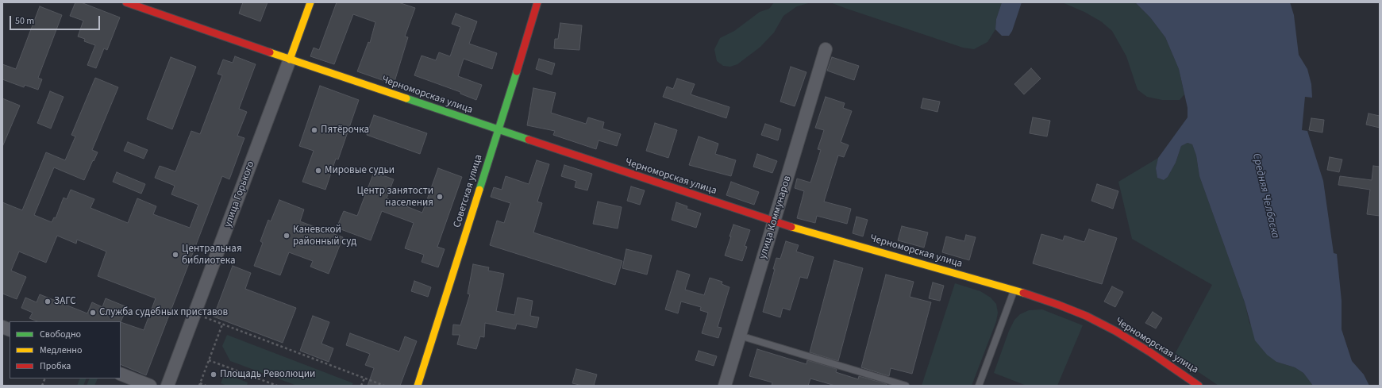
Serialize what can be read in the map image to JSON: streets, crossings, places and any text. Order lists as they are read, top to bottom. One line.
{"streets":{"street":["Черноморская улица","Советская улица","улица Горького","улица Коммунаров"]},"crossings":[["Черноморская улица","Советская улица"],["Черноморская улица","улица Горького"],["Черноморская улица","улица Коммунаров"]],"water":["Средняя Челбаска"],"places":["Пятёрочка","Мировые судьи","Центр занятости населения","Каневской районный суд","Центральная библиотека","ЗАГС","Служба судебных приставов","Площадь Революции"],"legend":["Свободно","Медленно","Пробка"],"scale_bar":"50 m"}
